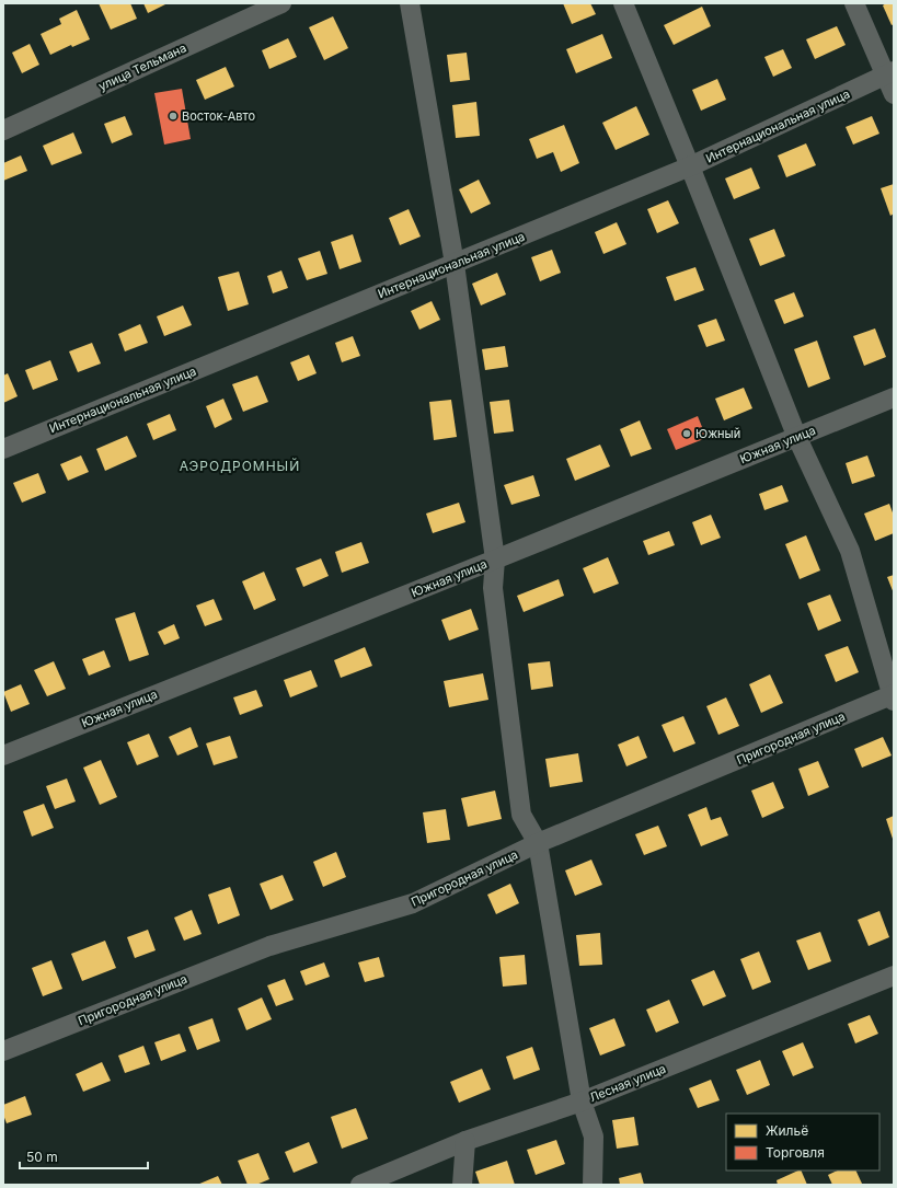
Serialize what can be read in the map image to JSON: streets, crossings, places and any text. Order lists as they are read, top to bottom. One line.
{"streets":{"street":["улица Тельмана","Интернациональная улица","Южная улица","Пригородная улица","Лесная улица"]},"districts":["АЭРОДРОМНЫЙ"],"places":["Восток-Авто","Южный"],"legend":["Жильё","Торговля"],"scale_bar":"50 m"}
